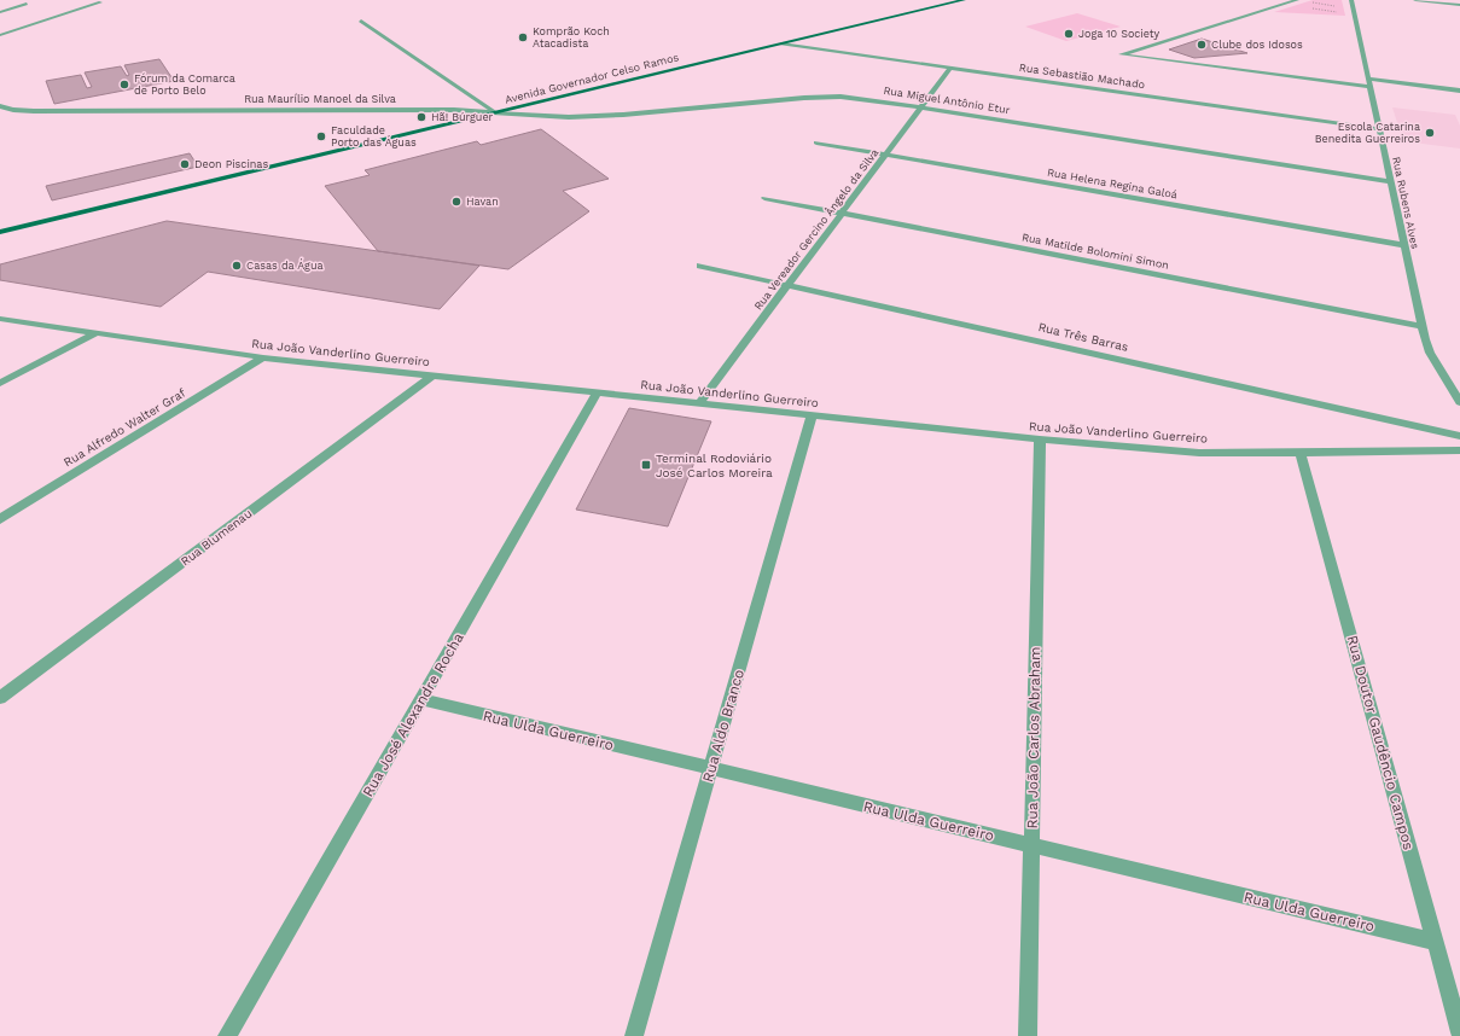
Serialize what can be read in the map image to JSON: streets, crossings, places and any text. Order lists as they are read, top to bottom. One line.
{"streets":{"main road":["Avenida Governador Celso Ramos"],"street":["Rua Sebastião Machado","Rua Maurílio Manoel da Silva","Rua Miguel Antônio Etur","Rua Helena Regina Galoá","Rua Rubens Alves","Rua Vereador Gercino Ângelo da Silva","Rua Matilde Bolomini Simon","Rua Três Barras","Rua João Vanderlino Guerreiro","Rua Alfredo Walter Graf","Rua Blumenau","Rua José Alexandre Rocha","Rua Aldo Branco","Rua Ulda Guerreiro","Rua João Carlos Abraham","Rua Doutor Gaudêncio Campos"]},"crossings":[["Rua Sebastião Machado","Avenida Governador Celso Ramos"],["Rua Sebastião Machado","Rua Rubens Alves"],["Rua Sebastião Machado","Rua Vereador Gercino Ângelo da Silva"],["Avenida Governador Celso Ramos","Rua Maurílio Manoel da Silva"],["Avenida Governador Celso Ramos","Rua Miguel Antônio Etur"],["Rua Maurílio Manoel da Silva","Rua Miguel Antônio Etur"],["Rua Miguel Antônio Etur","Rua Rubens Alves"],["Rua Miguel Antônio Etur","Rua Vereador Gercino Ângelo da Silva"],["Rua Helena Regina Galoá","Rua Rubens Alves"],["Rua Helena Regina Galoá","Rua Vereador Gercino Ângelo da Silva"],["Rua Rubens Alves","Rua Matilde Bolomini Simon"],["Rua Vereador Gercino Ângelo da Silva","Rua Matilde Bolomini Simon"],["Rua Vereador Gercino Ângelo da Silva","Rua Três Barras"],["Rua Vereador Gercino Ângelo da Silva","Rua João Vanderlino Guerreiro"],["Rua João Vanderlino Guerreiro","Rua Alfredo Walter Graf"],["Rua João Vanderlino Guerreiro","Rua Blumenau"],["Rua João Vanderlino Guerreiro","Rua José Alexandre Rocha"],["Rua João Vanderlino Guerreiro","Rua Aldo Branco"],["Rua João Vanderlino Guerreiro","Rua João Carlos Abraham"],["Rua João Vanderlino Guerreiro","Rua Doutor Gaudêncio Campos"],["Rua José Alexandre Rocha","Rua Ulda Guerreiro"],["Rua Aldo Branco","Rua Ulda Guerreiro"],["Rua Ulda Guerreiro","Rua João Carlos Abraham"],["Rua Ulda Guerreiro","Rua Doutor Gaudêncio Campos"]],"places":{"other":["Joga 10 Society","Komprão Koch Atacadista","Clube dos Idosos","Fórum da Comarca de Porto Belo","Hã! Búrguer","Escola Catarina Benedita Guerreiros","Faculdade Porto das Águas","Deon Piscinas","Havan","Casas da Água"],"transit":["Terminal Rodoviário José Carlos Moreira"]}}
